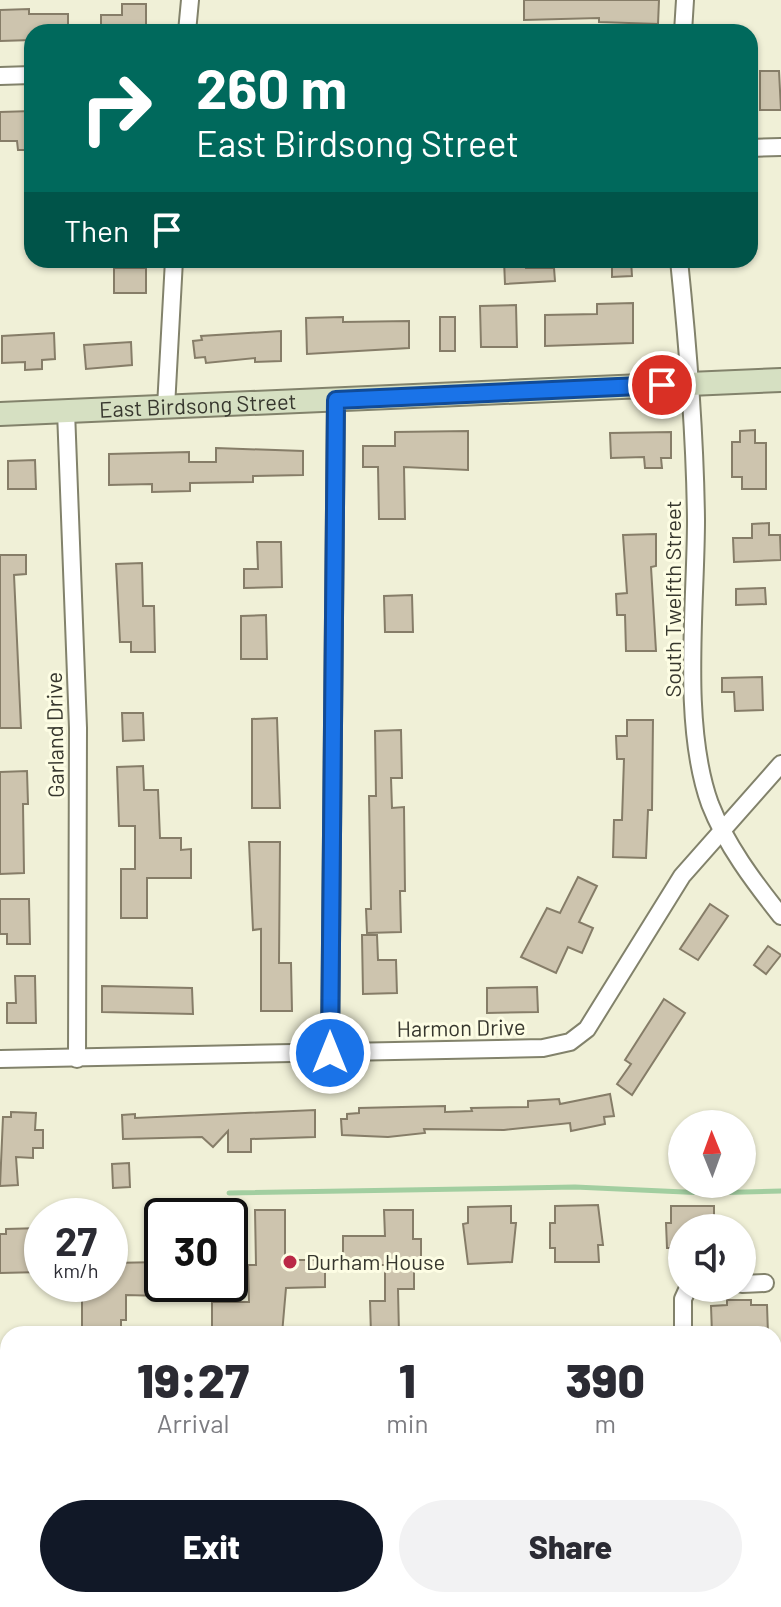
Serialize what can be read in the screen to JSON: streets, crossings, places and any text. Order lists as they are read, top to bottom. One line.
{"streets":{"street":["East Birdsong Street","South Twelfth Street","Garland Drive","Harmon Drive"]},"crossings":[["East Birdsong Street","South Twelfth Street"],["East Birdsong Street","Garland Drive"],["South Twelfth Street","Harmon Drive"],["Garland Drive","Harmon Drive"]],"places":["Durham House"],"north":"top","page":{"turn":["260 m","East Birdsong Street"],"then":"Then","speed":"27 km/h","limit":"30","eta":["19:27","Arrival","1","min","390","m"],"buttons":["Exit","Share"]}}
